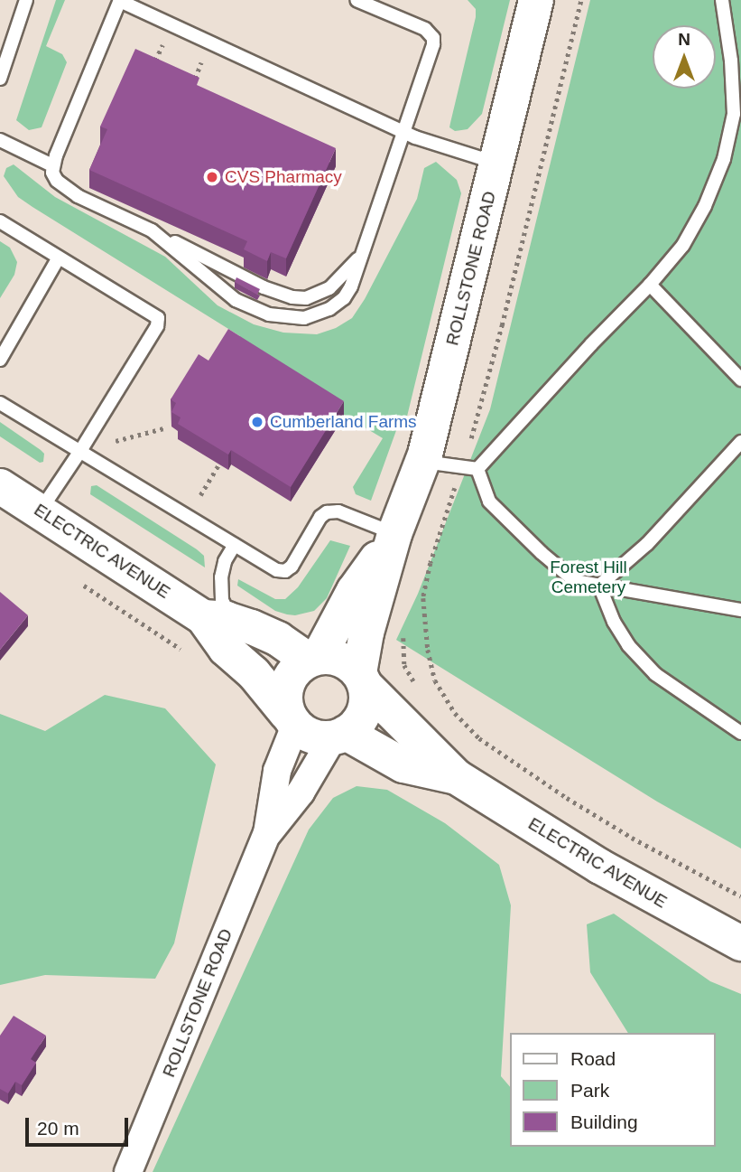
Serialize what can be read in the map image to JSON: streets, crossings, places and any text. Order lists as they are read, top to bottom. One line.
{"streets":{"main road":["ROLLSTONE ROAD","ELECTRIC AVENUE"]},"crossings":[["ROLLSTONE ROAD","ELECTRIC AVENUE"]],"parks":["Forest Hill Cemetery"],"places":["CVS Pharmacy","Cumberland Farms"],"legend":["Road","Park","Building"],"scale_bar":"20 m","north":"top"}
